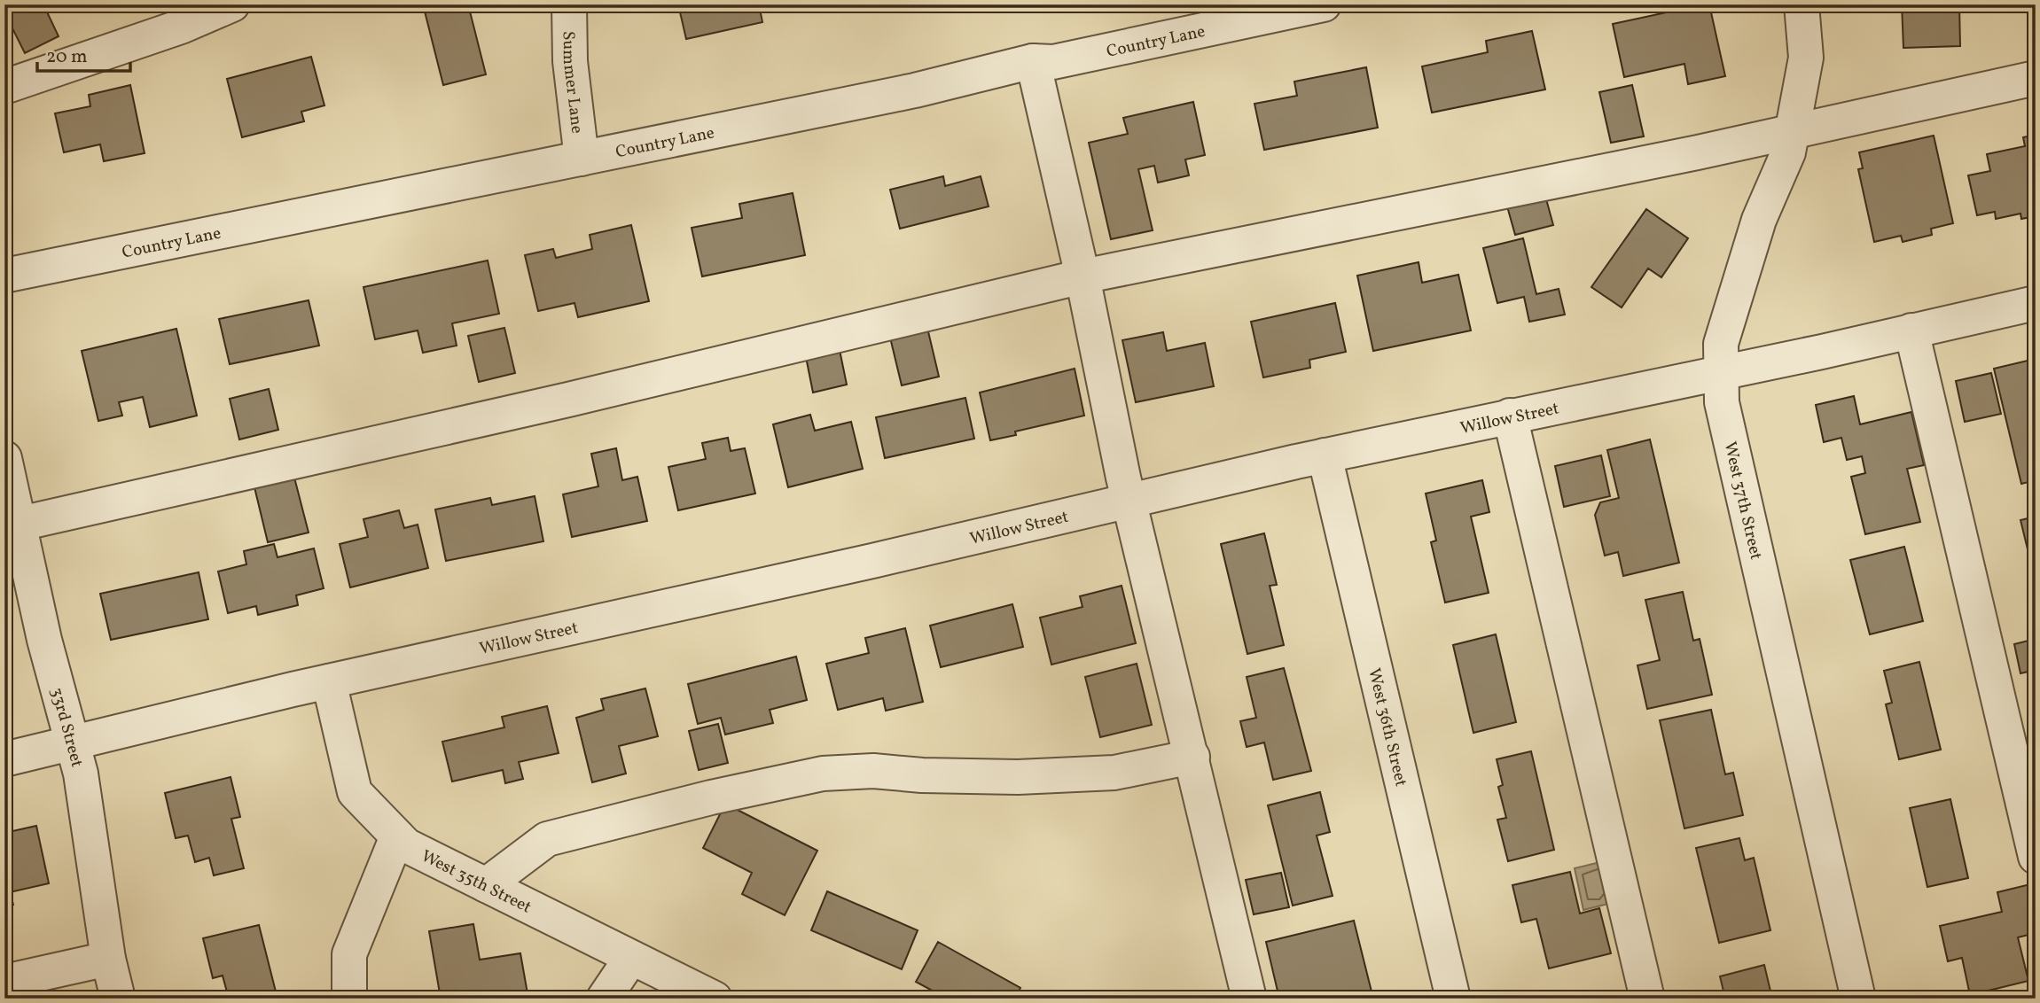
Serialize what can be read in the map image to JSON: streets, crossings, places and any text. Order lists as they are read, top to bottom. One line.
{"streets":{"street":["Country Lane","Summer Lane","Willow Street","West 37th Street","33rd Street","West 36th Street","West 35th Street"]},"crossings":[["Country Lane","Summer Lane"],["Willow Street","West 37th Street"],["Willow Street","33rd Street"],["Willow Street","West 36th Street"],["Willow Street","West 35th Street"]],"scale_bar":"20 m"}
